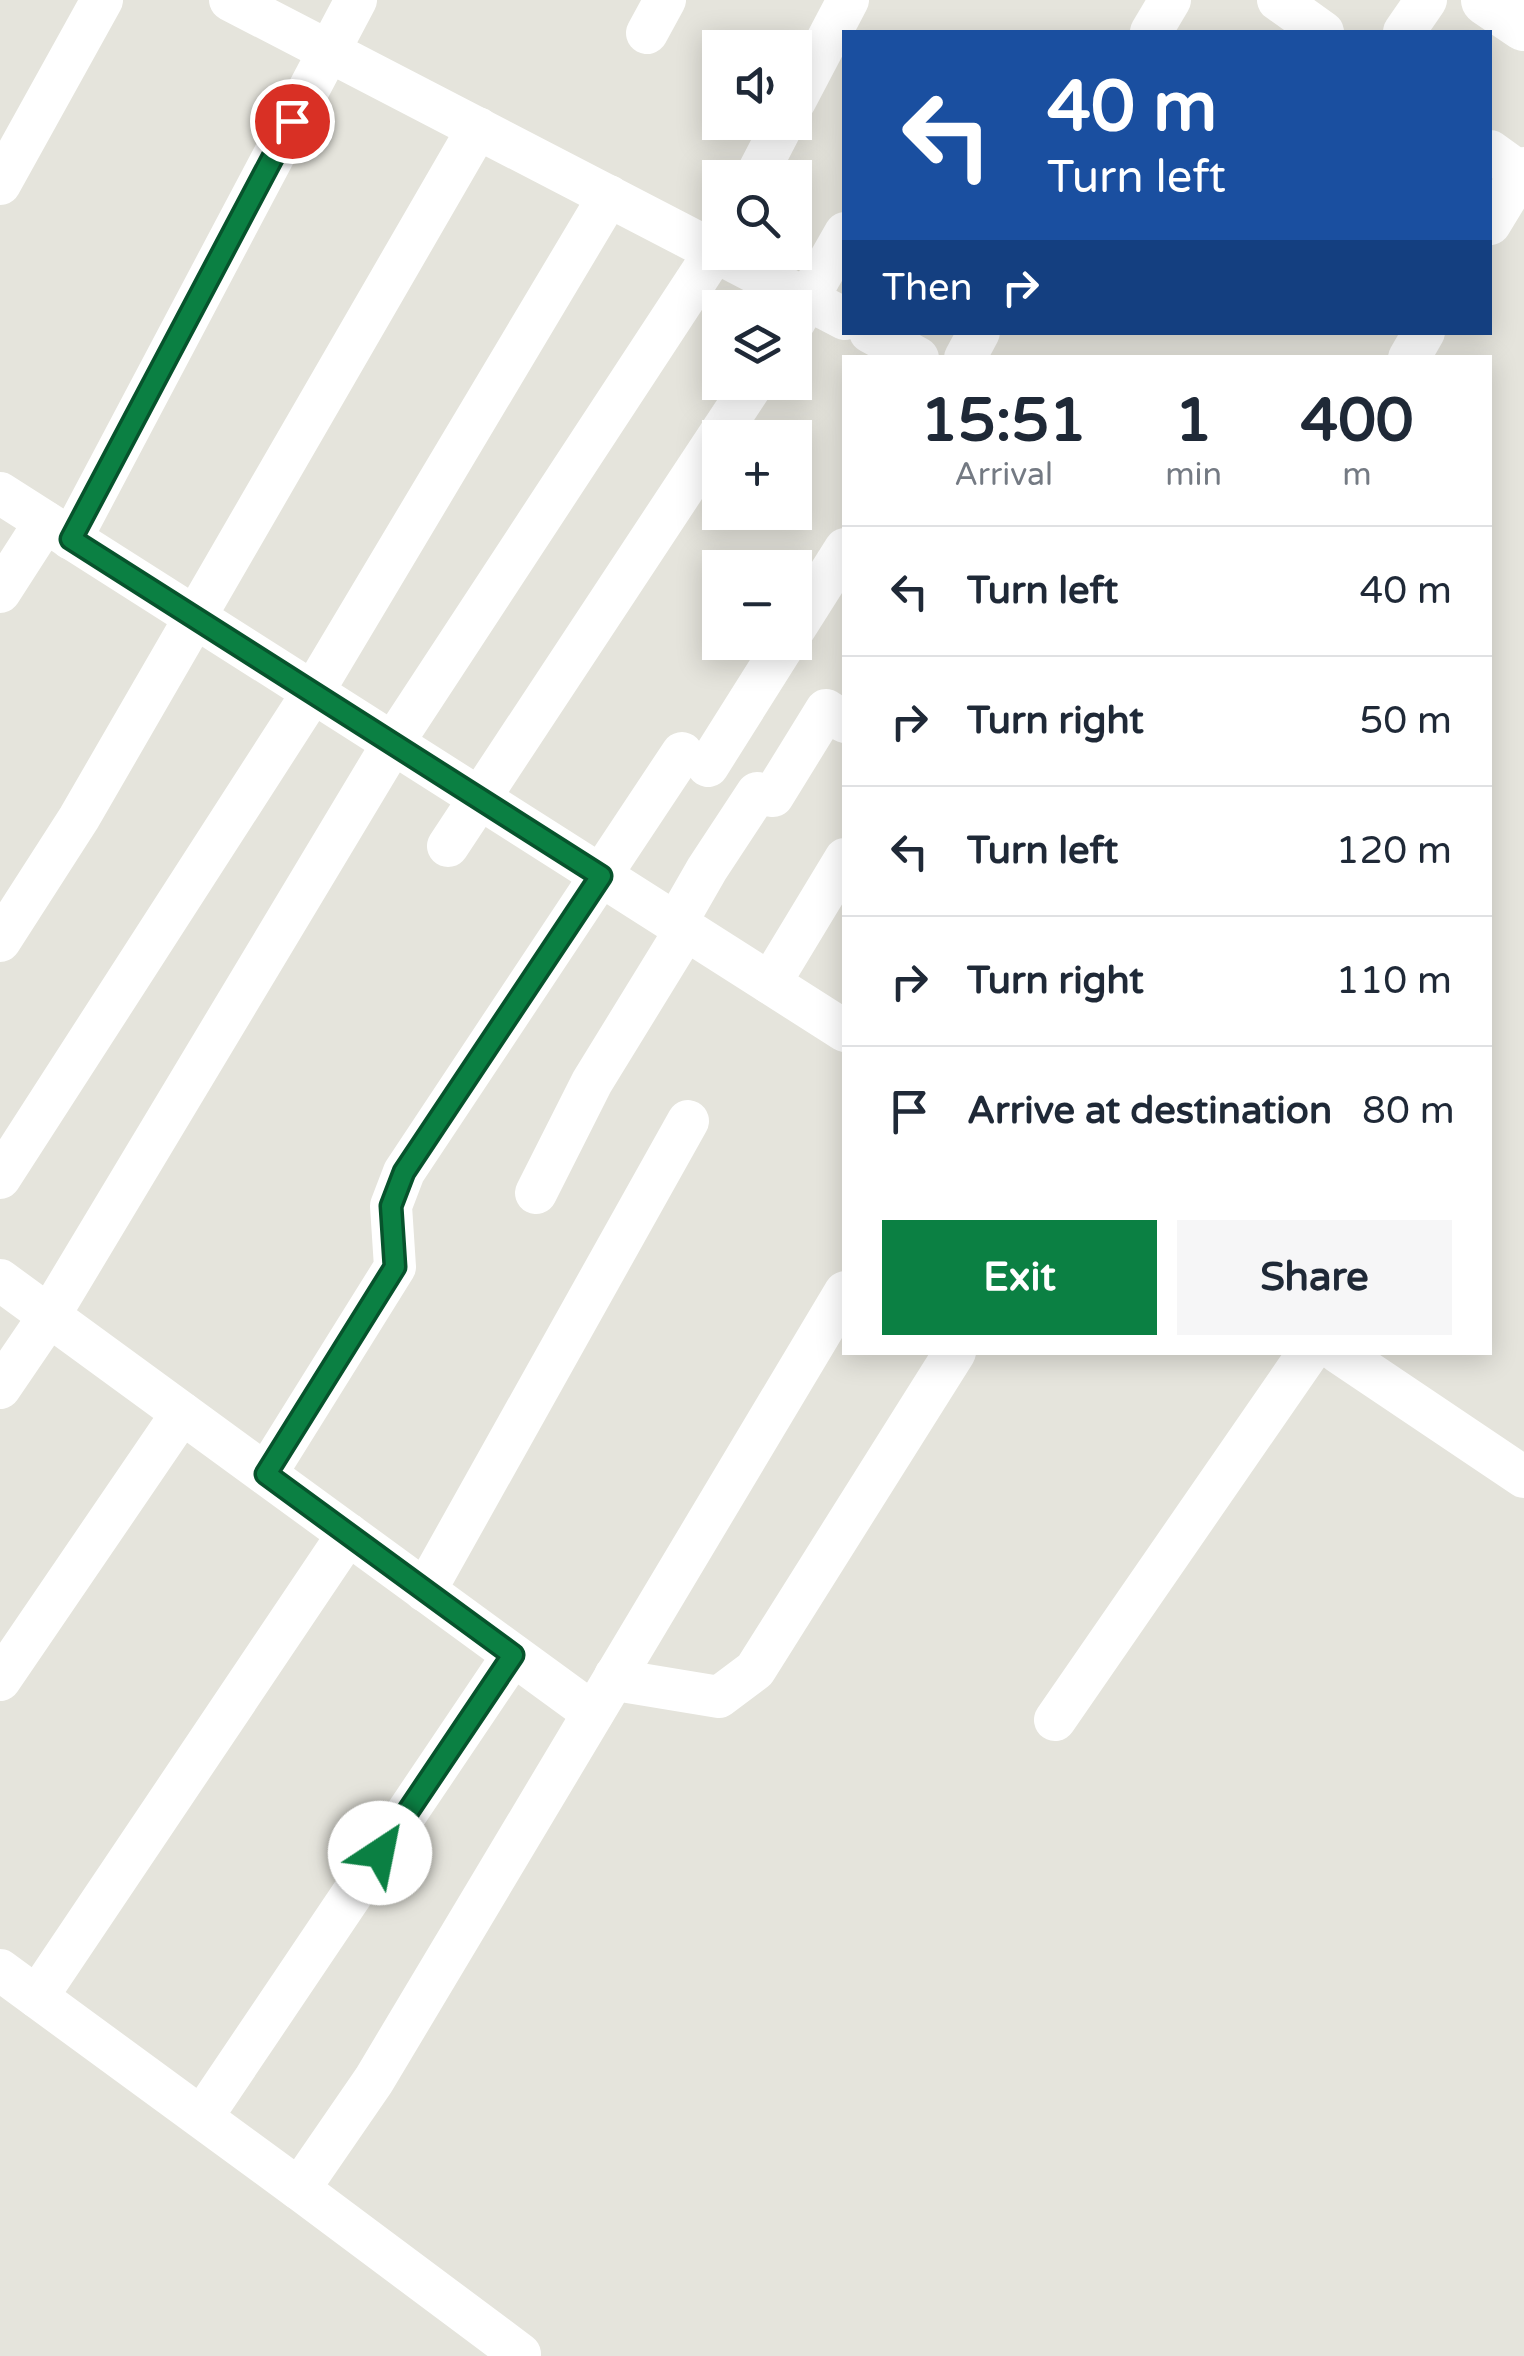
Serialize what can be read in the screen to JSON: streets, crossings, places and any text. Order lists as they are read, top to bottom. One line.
{"page":{"map_buttons":["+","−"],"turn":["40 m","Turn left"],"then":"Then","eta":["15:51","Arrival","1","min","400","m"],"list":[{"name":"Turn left","value":"40 m"},{"name":"Turn right","value":"50 m"},{"name":"Turn left","value":"120 m"},{"name":"Turn right","value":"110 m"},{"name":"Arrive at destination","value":"80 m"}],"buttons":["Exit","Share"]}}
